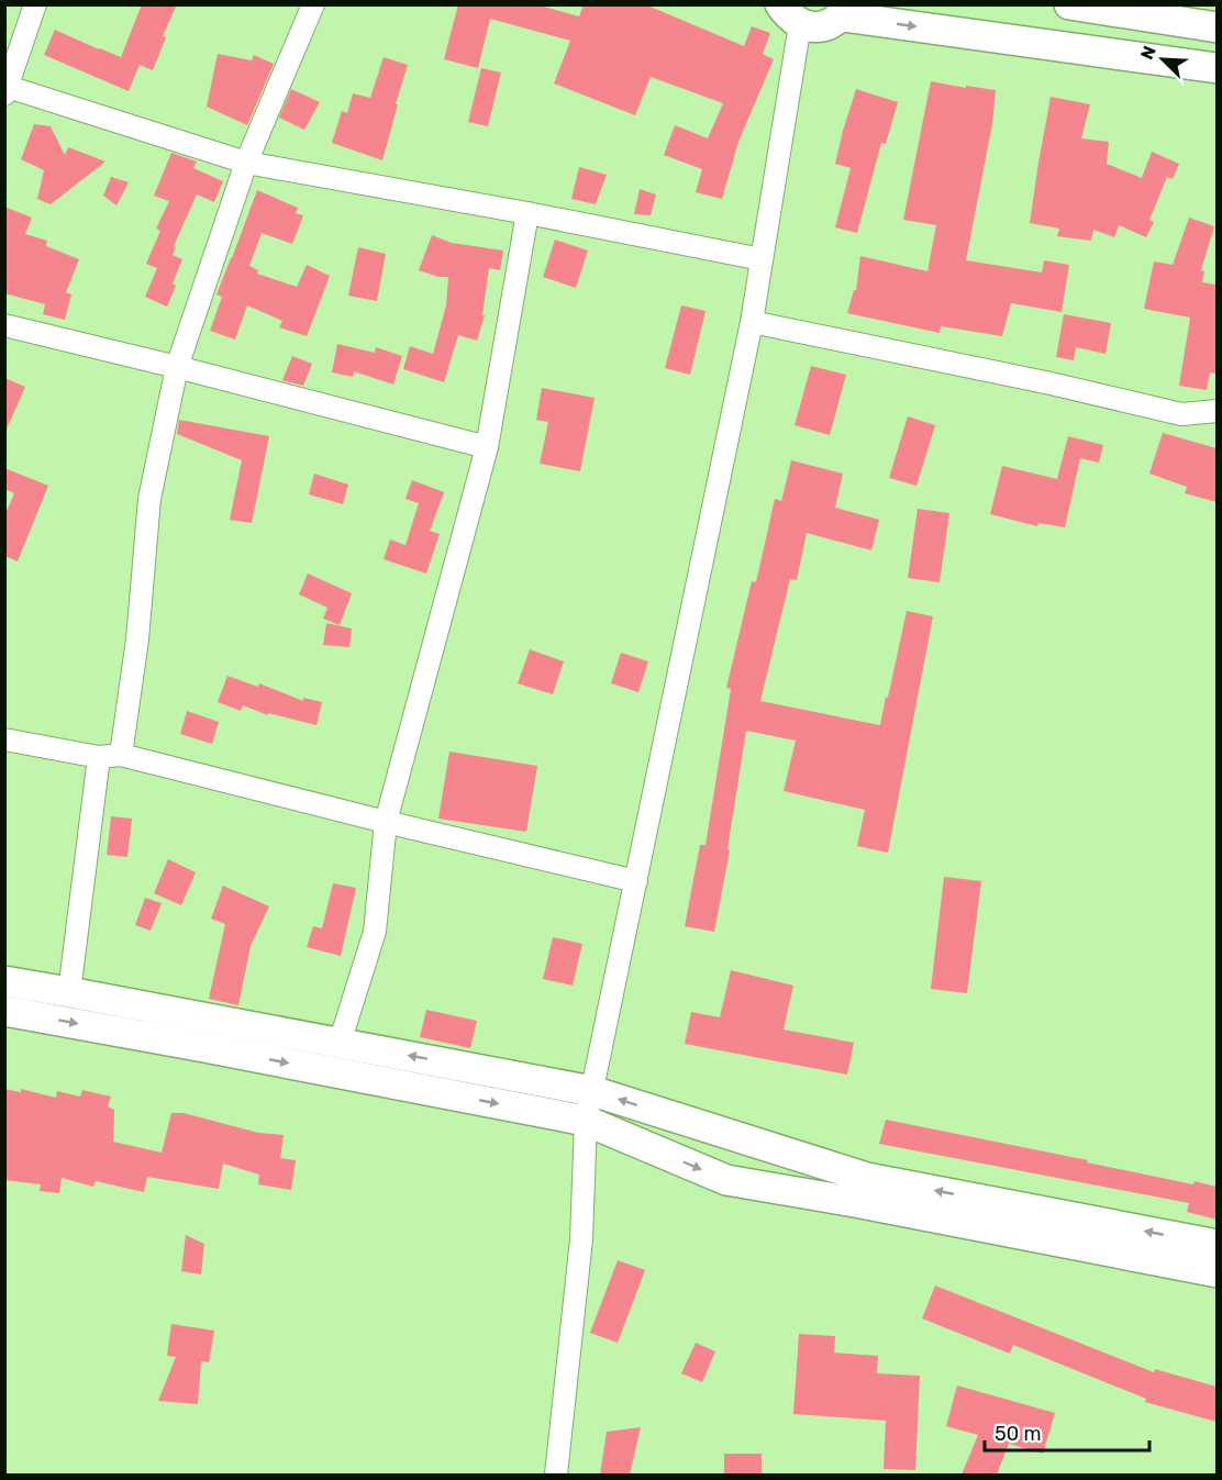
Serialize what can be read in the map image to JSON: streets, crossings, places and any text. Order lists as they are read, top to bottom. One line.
{"scale_bar":"50 m","north":"top left"}
